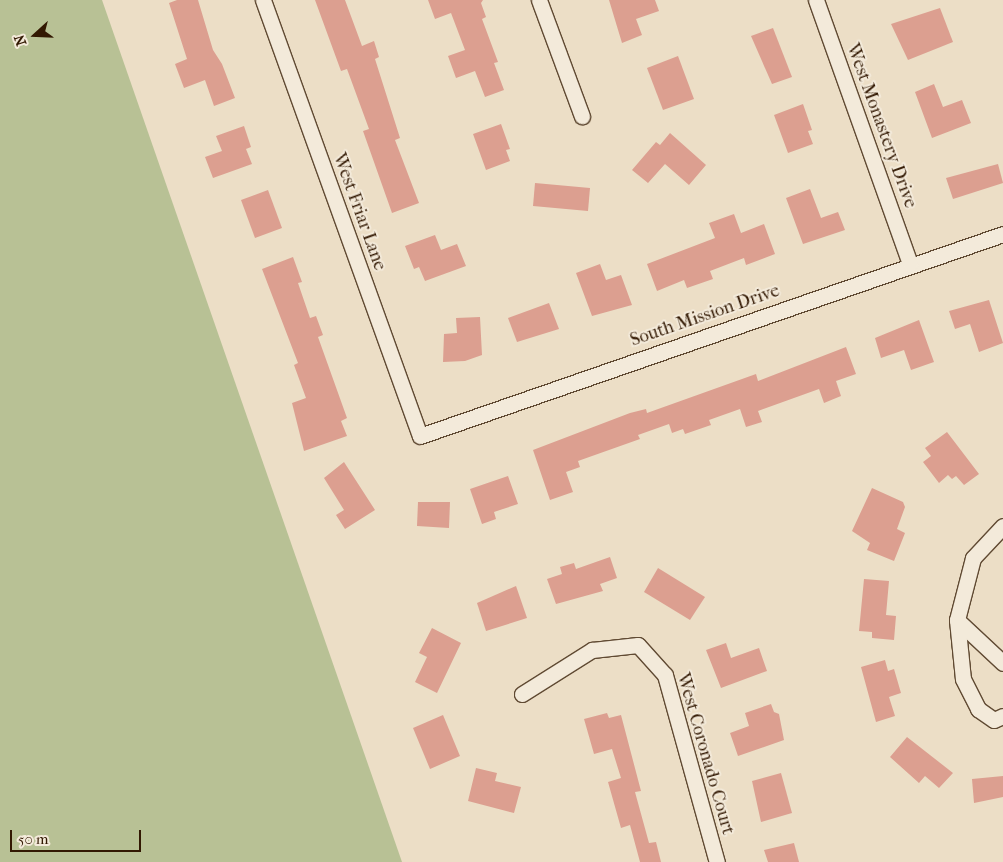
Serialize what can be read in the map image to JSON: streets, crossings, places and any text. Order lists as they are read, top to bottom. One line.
{"streets":{"street":["West Monastery Drive","West Friar Lane","South Mission Drive","West Coronado Court"]},"crossings":[["West Monastery Drive","South Mission Drive"],["West Friar Lane","South Mission Drive"]],"scale_bar":"50 m","north":"left"}
